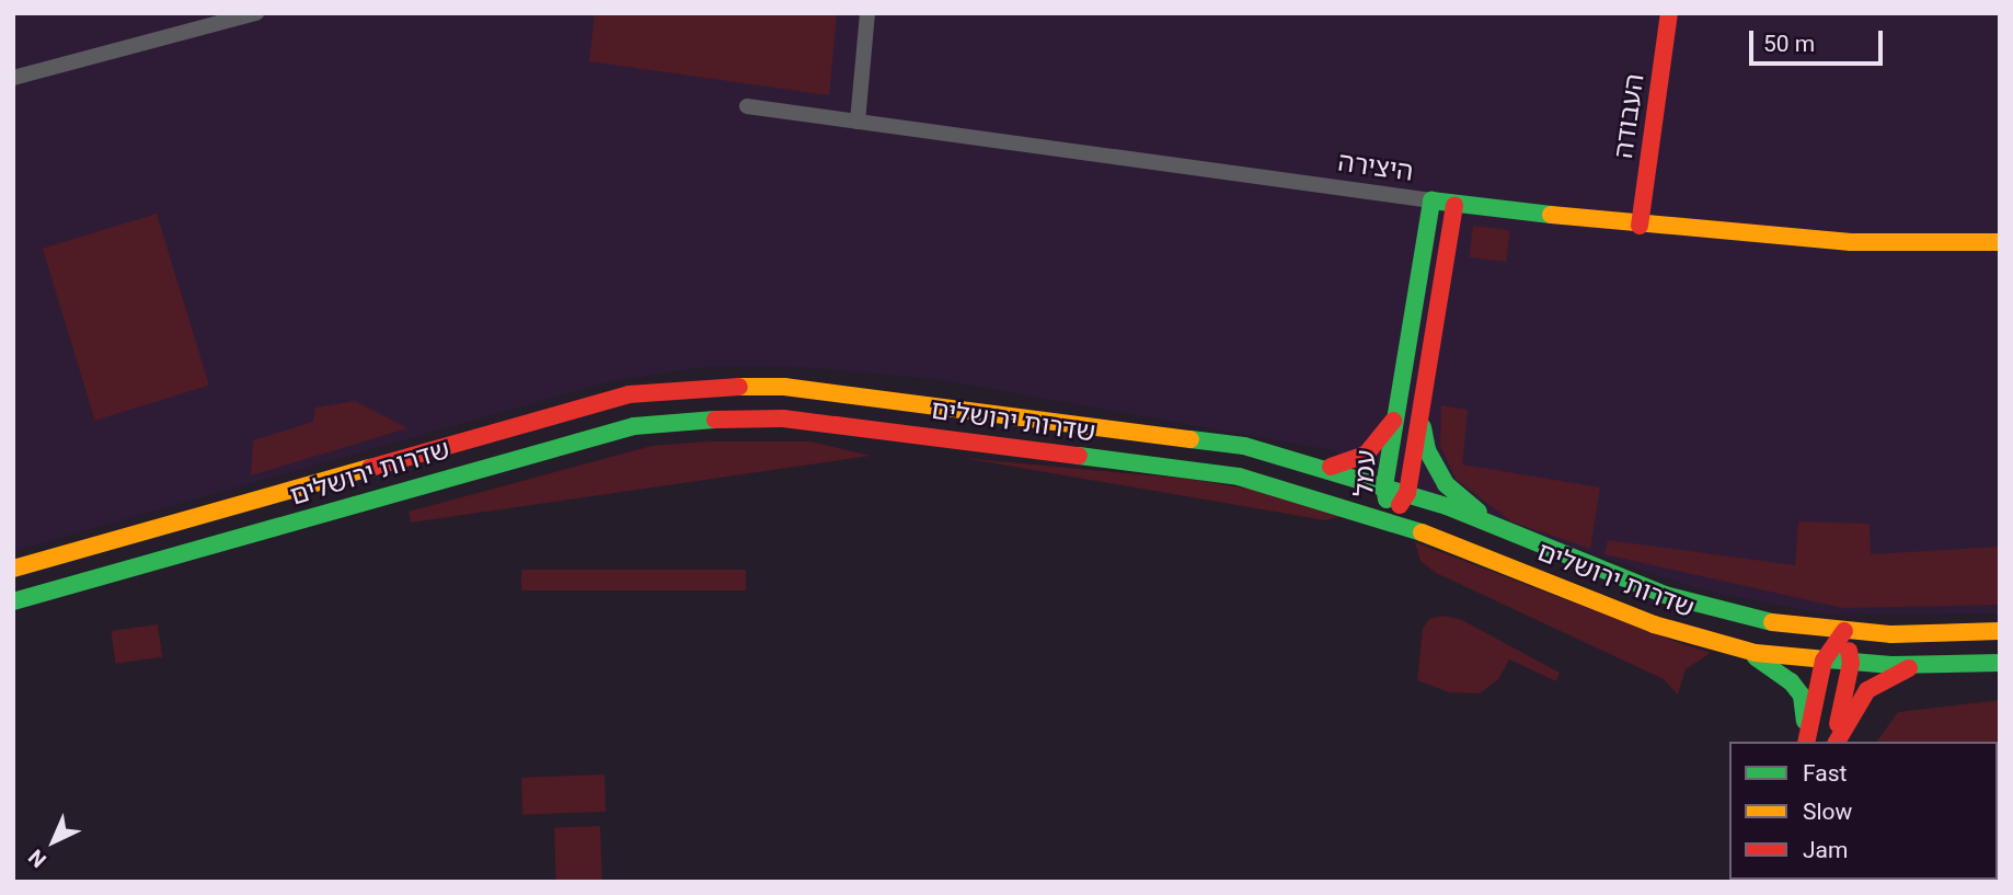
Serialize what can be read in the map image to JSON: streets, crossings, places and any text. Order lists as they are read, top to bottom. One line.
{"streets":{"main road":["העבודה","היצירה","שדרות ירושלים","עמל"]},"crossings":[["העבודה","היצירה"],["היצירה","עמל"],["שדרות ירושלים","עמל"]],"legend":["Fast","Slow","Jam"],"scale_bar":"50 m","north":"bottom left"}
